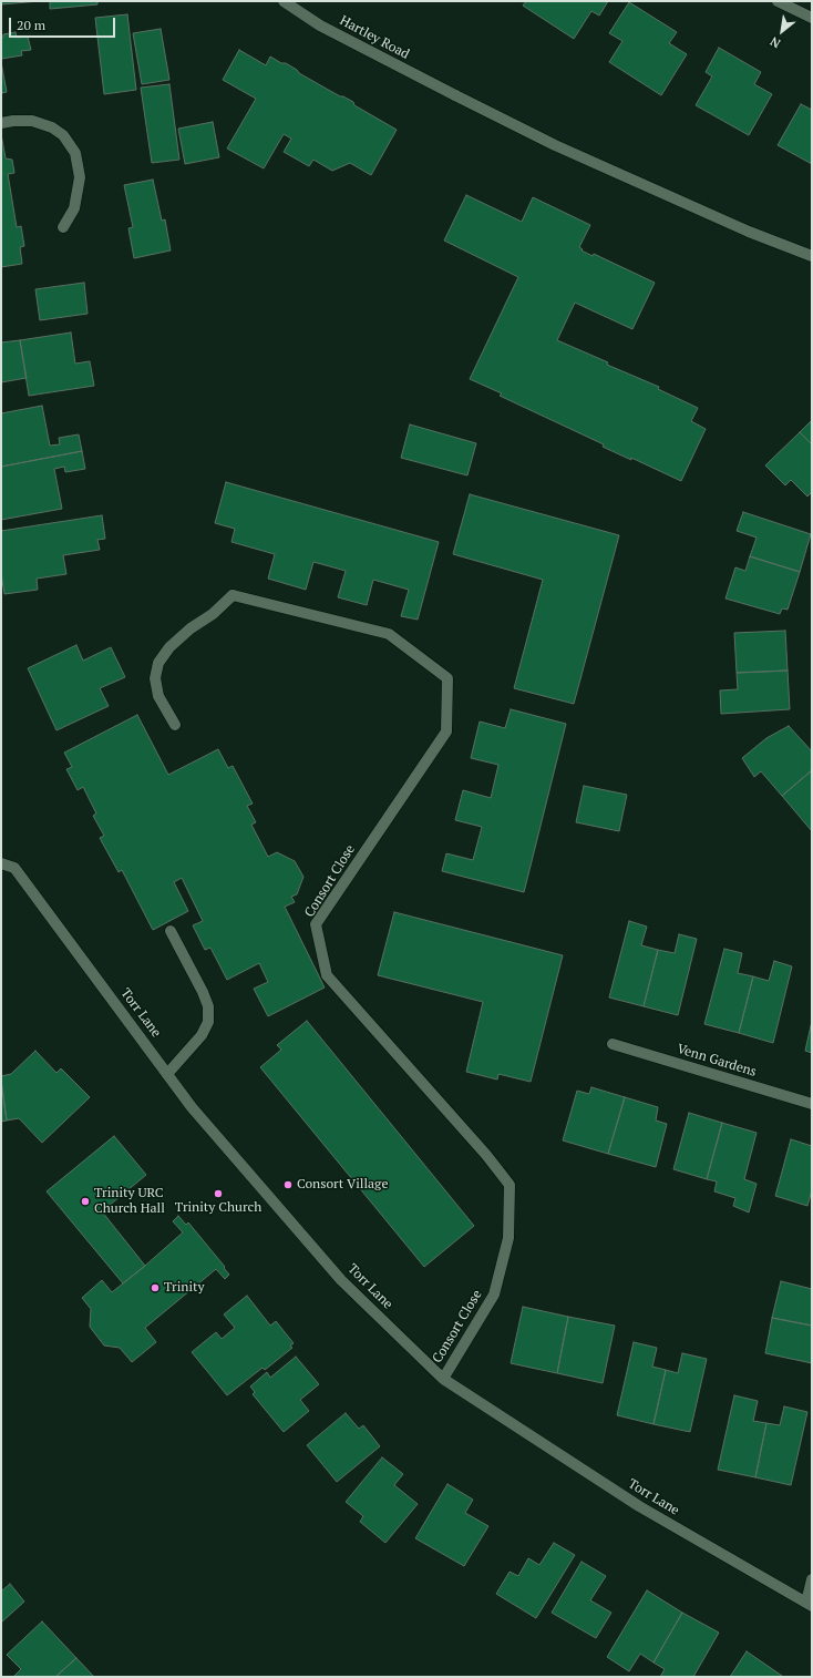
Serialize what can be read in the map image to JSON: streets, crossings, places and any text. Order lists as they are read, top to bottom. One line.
{"streets":{"street":["Hartley Road","Consort Close","Torr Lane","Venn Gardens"]},"crossings":[["Consort Close","Torr Lane"]],"places":["Consort Village","Trinity Church","Trinity URC Church Hall","Trinity"],"scale_bar":"20 m","north":"bottom left"}
